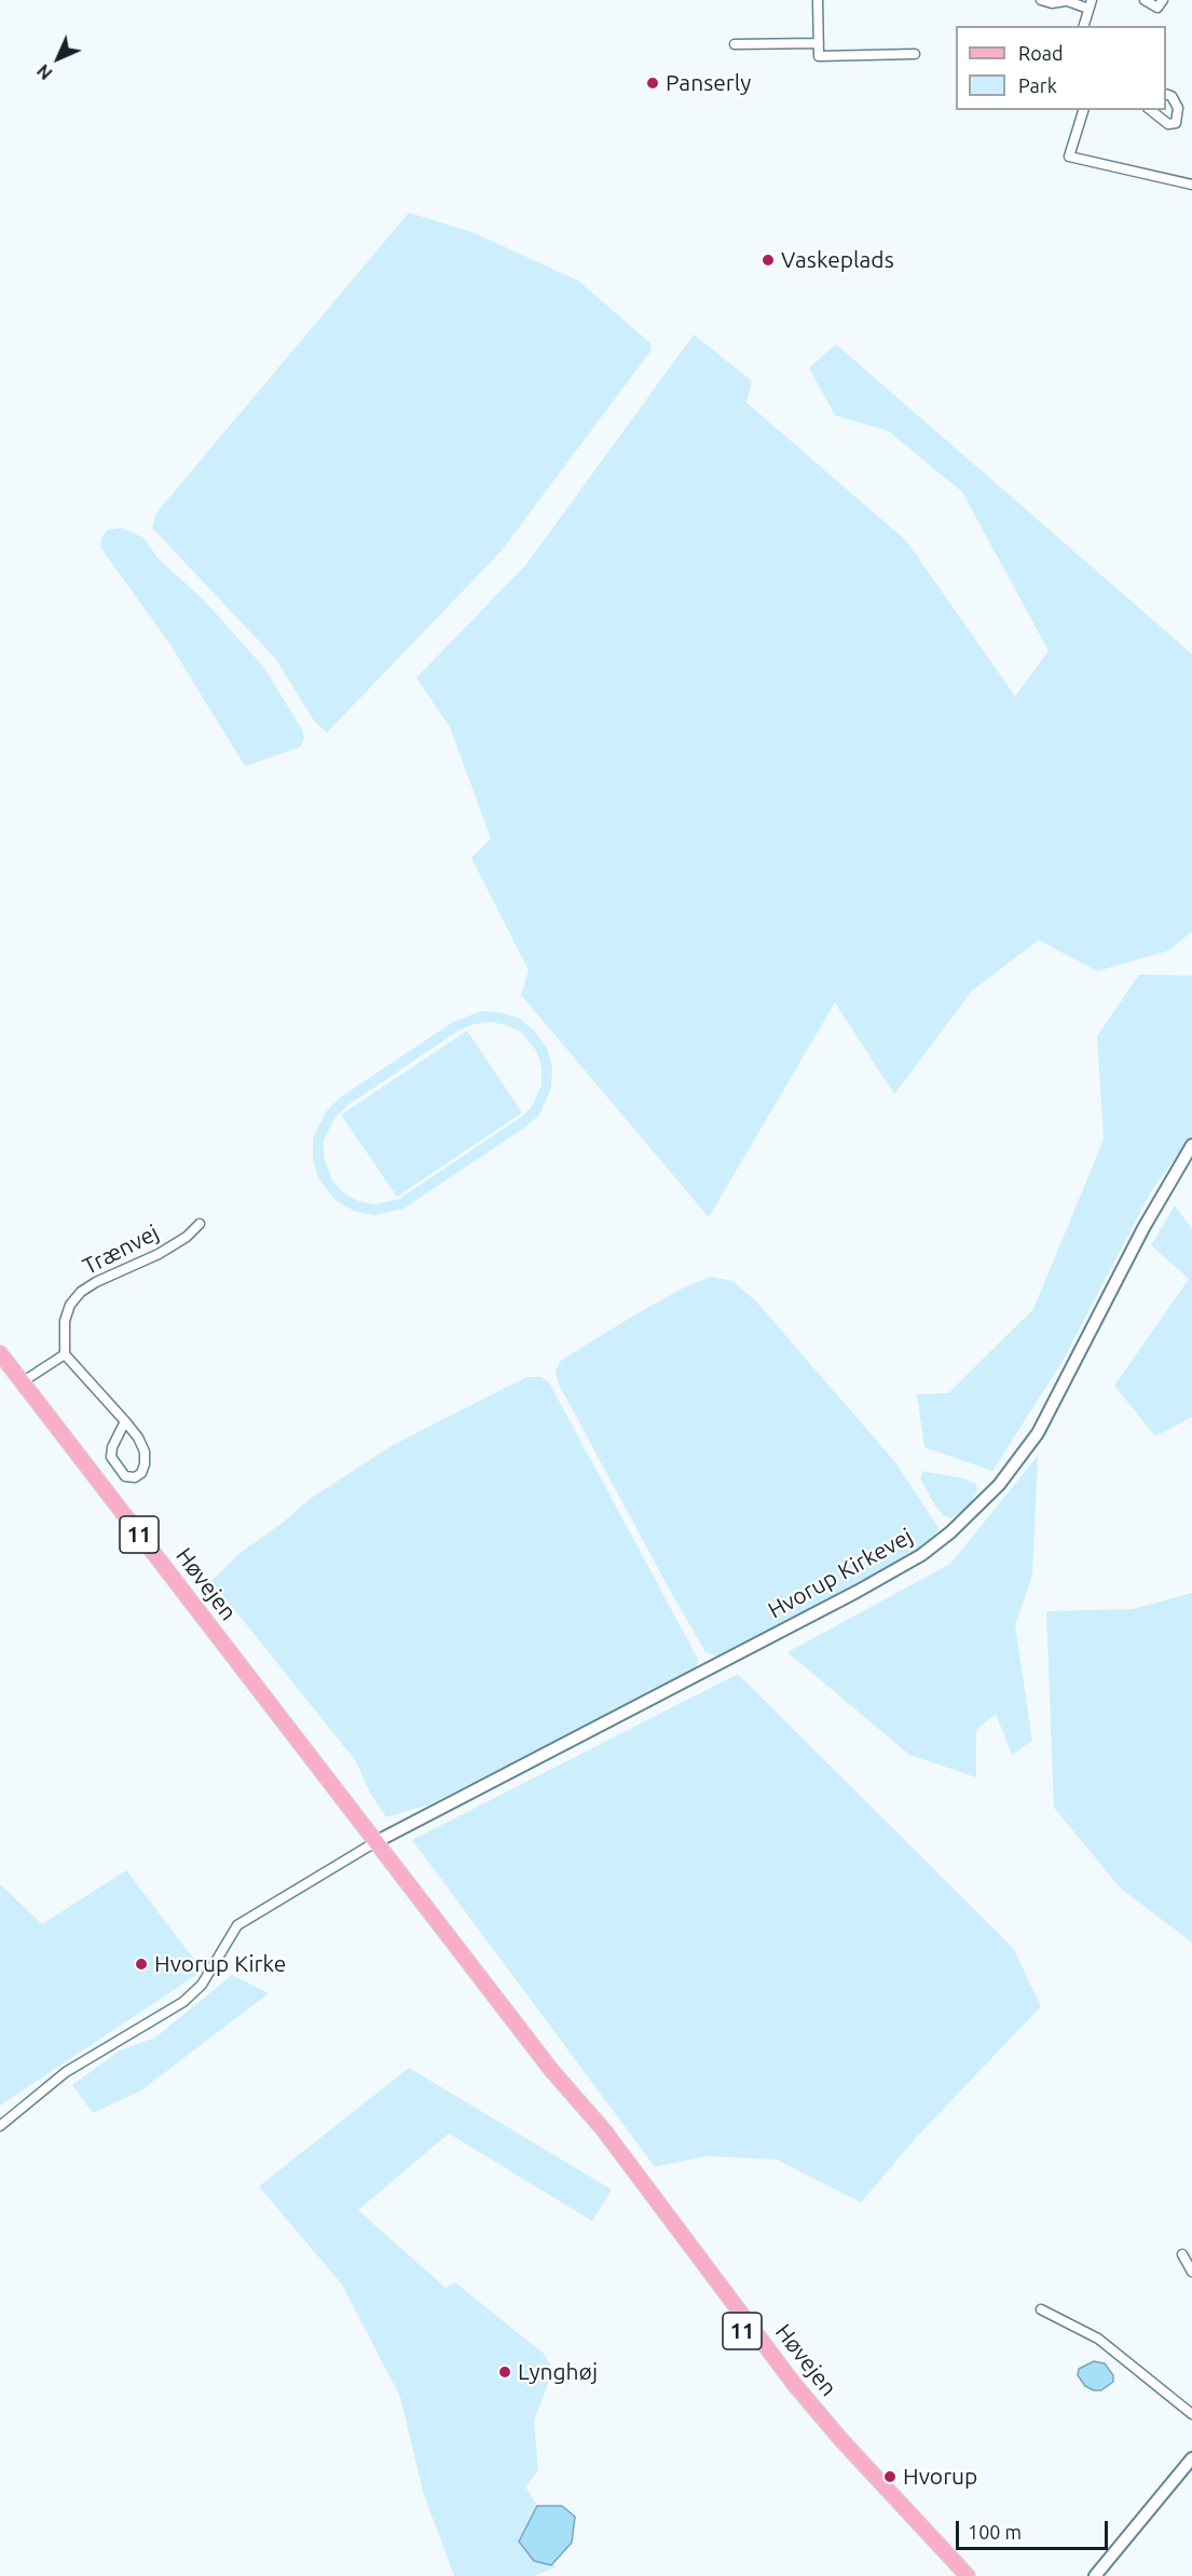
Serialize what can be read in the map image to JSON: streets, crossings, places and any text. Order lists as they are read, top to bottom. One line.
{"streets":{"main road":["11","Høvejen"],"street":["Trænvej","Hvorup Kirkevej"]},"crossings":[["Hvorup Kirkevej","Høvejen"]],"places":["Panserly","Vaskeplads","Hvorup Kirke","Lynghøj","Hvorup"],"legend":["Road","Park"],"scale_bar":"100 m","north":"bottom left"}
